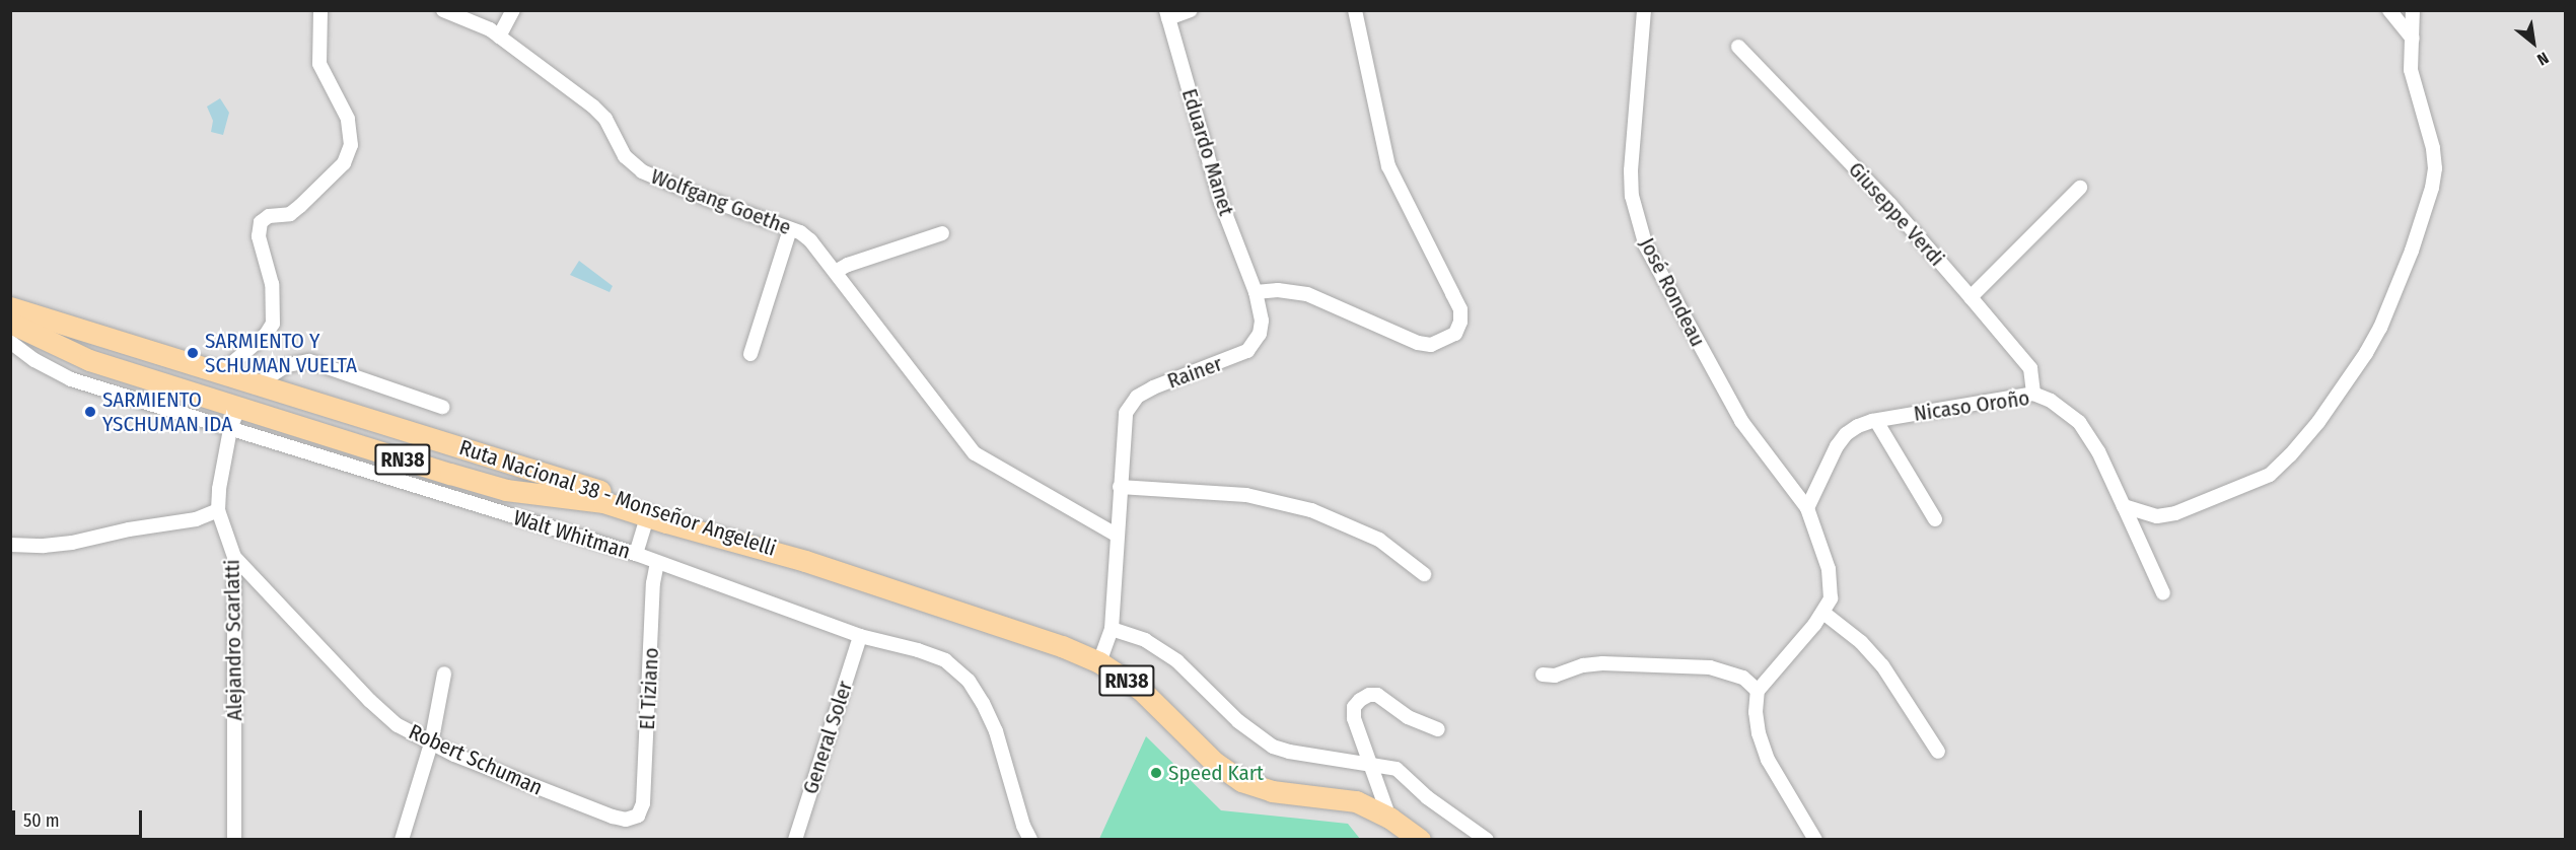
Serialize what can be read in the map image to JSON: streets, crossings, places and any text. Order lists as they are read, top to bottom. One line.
{"streets":{"main road":["RN38","Ruta Nacional 38 - Monseñor Angelelli"],"street":["Eduardo Manet","Wolfgang Goethe","Giuseppe Verdi","José Rondeau","Rainer","Nicaso Oroño","Walt Whitman","Alejandro Scarlatti","El Tiziano","General Soler","Robert Schuman"]},"crossings":[["Eduardo Manet","Rainer"],["Wolfgang Goethe","Rainer"],["Giuseppe Verdi","Nicaso Oroño"],["José Rondeau","Nicaso Oroño"],["Rainer","Ruta Nacional 38 - Monseñor Angelelli"],["Ruta Nacional 38 - Monseñor Angelelli","Alejandro Scarlatti"],["Walt Whitman","Alejandro Scarlatti"],["Walt Whitman","El Tiziano"],["Walt Whitman","General Soler"],["Alejandro Scarlatti","Robert Schuman"],["El Tiziano","Robert Schuman"]],"places":["SARMIENTO Y SCHUMAN VUELTA","SARMIENTO YSCHUMAN IDA","Speed Kart"],"scale_bar":"50 m","north":"bottom right"}
